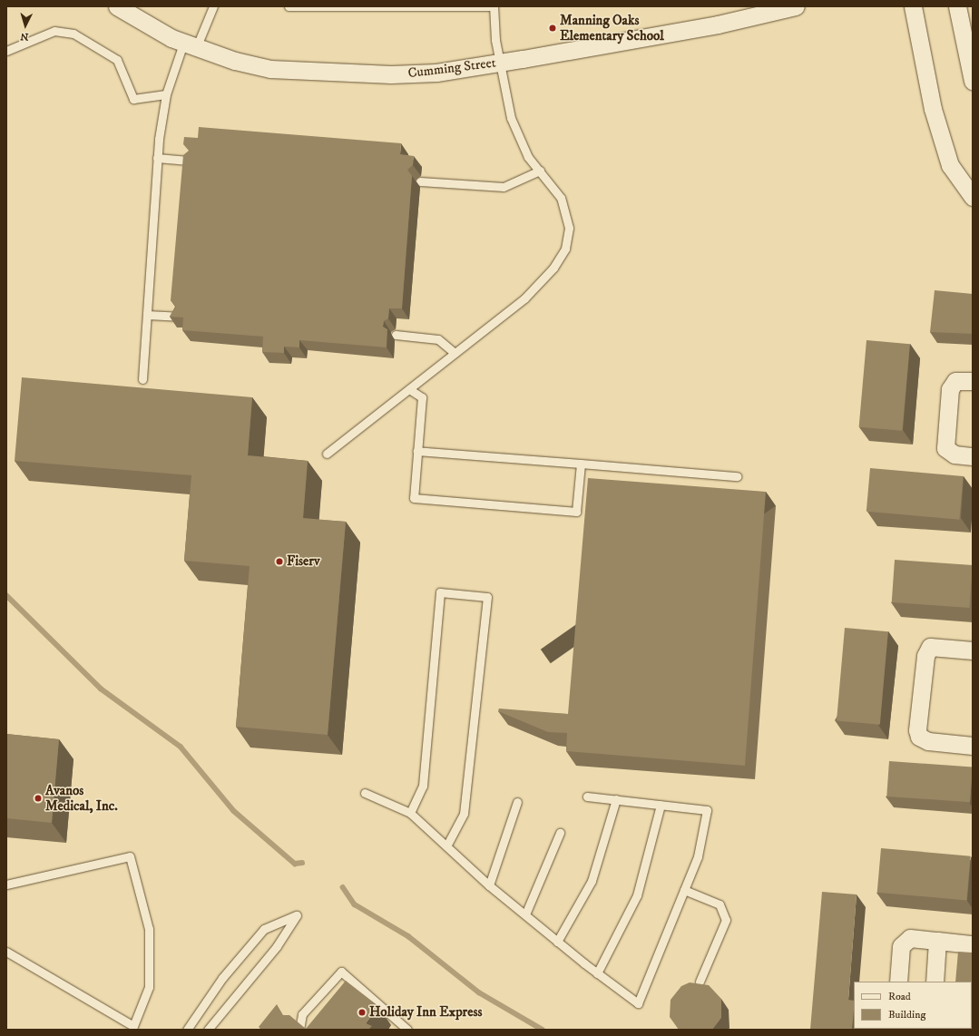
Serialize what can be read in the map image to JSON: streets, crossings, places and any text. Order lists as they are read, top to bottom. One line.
{"streets":{"street":["Cumming Street"]},"places":["Manning Oaks Elementary School","Fiserv","Avanos Medical, Inc.","Holiday Inn Express"],"legend":["Road","Building"],"north":"bottom"}
